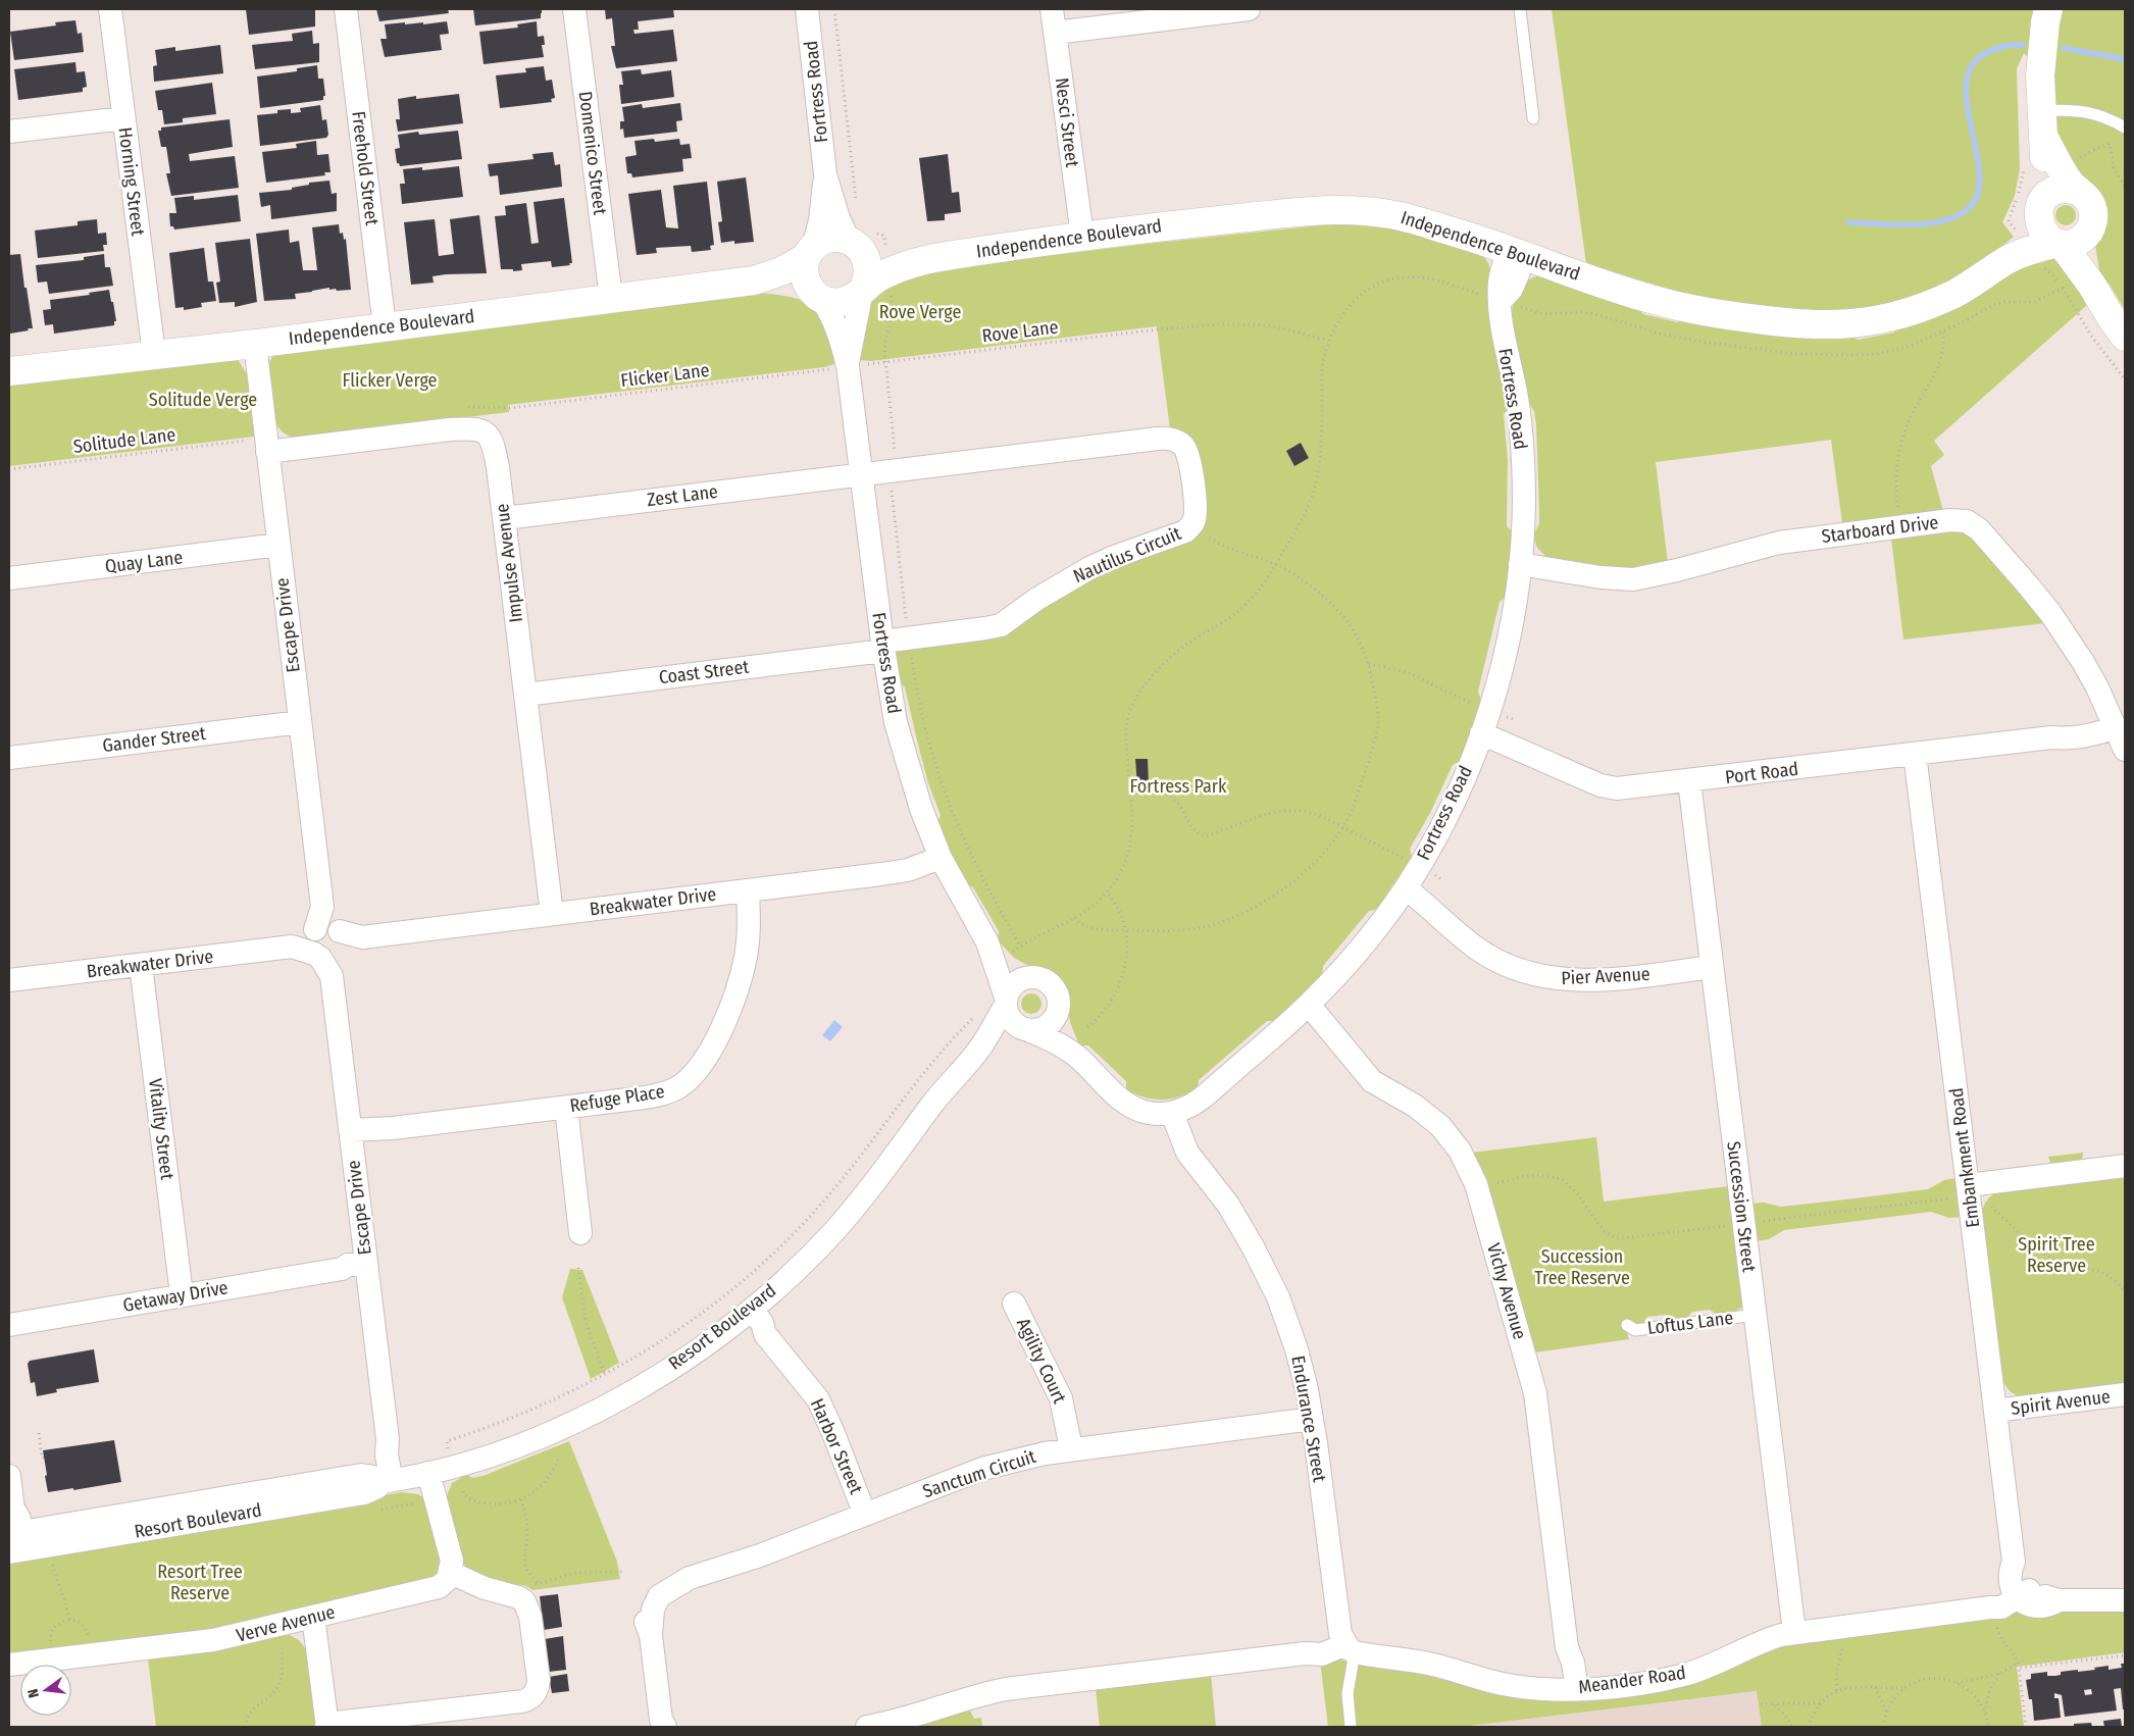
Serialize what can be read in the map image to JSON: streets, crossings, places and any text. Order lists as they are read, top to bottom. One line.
{"streets":{"street":["Fortress Road","Nesci Street","Domenico Street","Freehold Street","Horning Street","Independence Boulevard","Zest Lane","Starboard Drive","Nautilus Circuit","Quay Lane","Impulse Avenue","Escape Drive","Coast Street","Gander Street","Port Road","Breakwater Drive","Pier Avenue","Refuge Place","Vitality Street","Embankment Road","Succession Street","Vichy Avenue","Getaway Drive","Resort Boulevard","Agility Court","Spirit Avenue","Endurance Street","Harbor Street","Sanctum Circuit","Verve Avenue","Meander Road"],"lane":["Loftus Lane"],"path":["Rove Lane","Flicker Lane","Solitude Lane"]},"crossings":[["Fortress Road","Independence Boulevard"],["Fortress Road","Zest Lane"],["Fortress Road","Starboard Drive"],["Fortress Road","Nautilus Circuit"],["Fortress Road","Coast Street"],["Fortress Road","Port Road"],["Fortress Road","Breakwater Drive"],["Fortress Road","Pier Avenue"],["Fortress Road","Vichy Avenue"],["Fortress Road","Resort Boulevard"],["Fortress Road","Endurance Street"],["Nesci Street","Independence Boulevard"],["Domenico Street","Independence Boulevard"],["Freehold Street","Independence Boulevard"],["Horning Street","Independence Boulevard"],["Independence Boulevard","Escape Drive"],["Rove Lane","Nautilus Circuit"],["Zest Lane","Nautilus Circuit"],["Zest Lane","Impulse Avenue"],["Starboard Drive","Port Road"],["Nautilus Circuit","Coast Street"],["Quay Lane","Escape Drive"],["Impulse Avenue","Escape Drive"],["Impulse Avenue","Coast Street"],["Impulse Avenue","Breakwater Drive"],["Escape Drive","Gander Street"],["Escape Drive","Breakwater Drive"],["Escape Drive","Refuge Place"],["Escape Drive","Getaway Drive"],["Escape Drive","Resort Boulevard"],["Port Road","Embankment Road"],["Port Road","Succession Street"],["Breakwater Drive","Refuge Place"],["Breakwater Drive","Vitality Street"],["Pier Avenue","Succession Street"],["Vitality Street","Getaway Drive"],["Embankment Road","Spirit Avenue"],["Embankment Road","Meander Road"],["Succession Street","Loftus Lane"],["Succession Street","Meander Road"],["Vichy Avenue","Meander Road"],["Resort Boulevard","Harbor Street"],["Agility Court","Sanctum Circuit"],["Endurance Street","Sanctum Circuit"],["Endurance Street","Meander Road"],["Harbor Street","Sanctum Circuit"]],"parks":["Rove Verge","Flicker Verge","Solitude Verge","Fortress Park","Spirit Tree Reserve","Succession Tree Reserve","Resort Tree Reserve"],"north":"left"}
